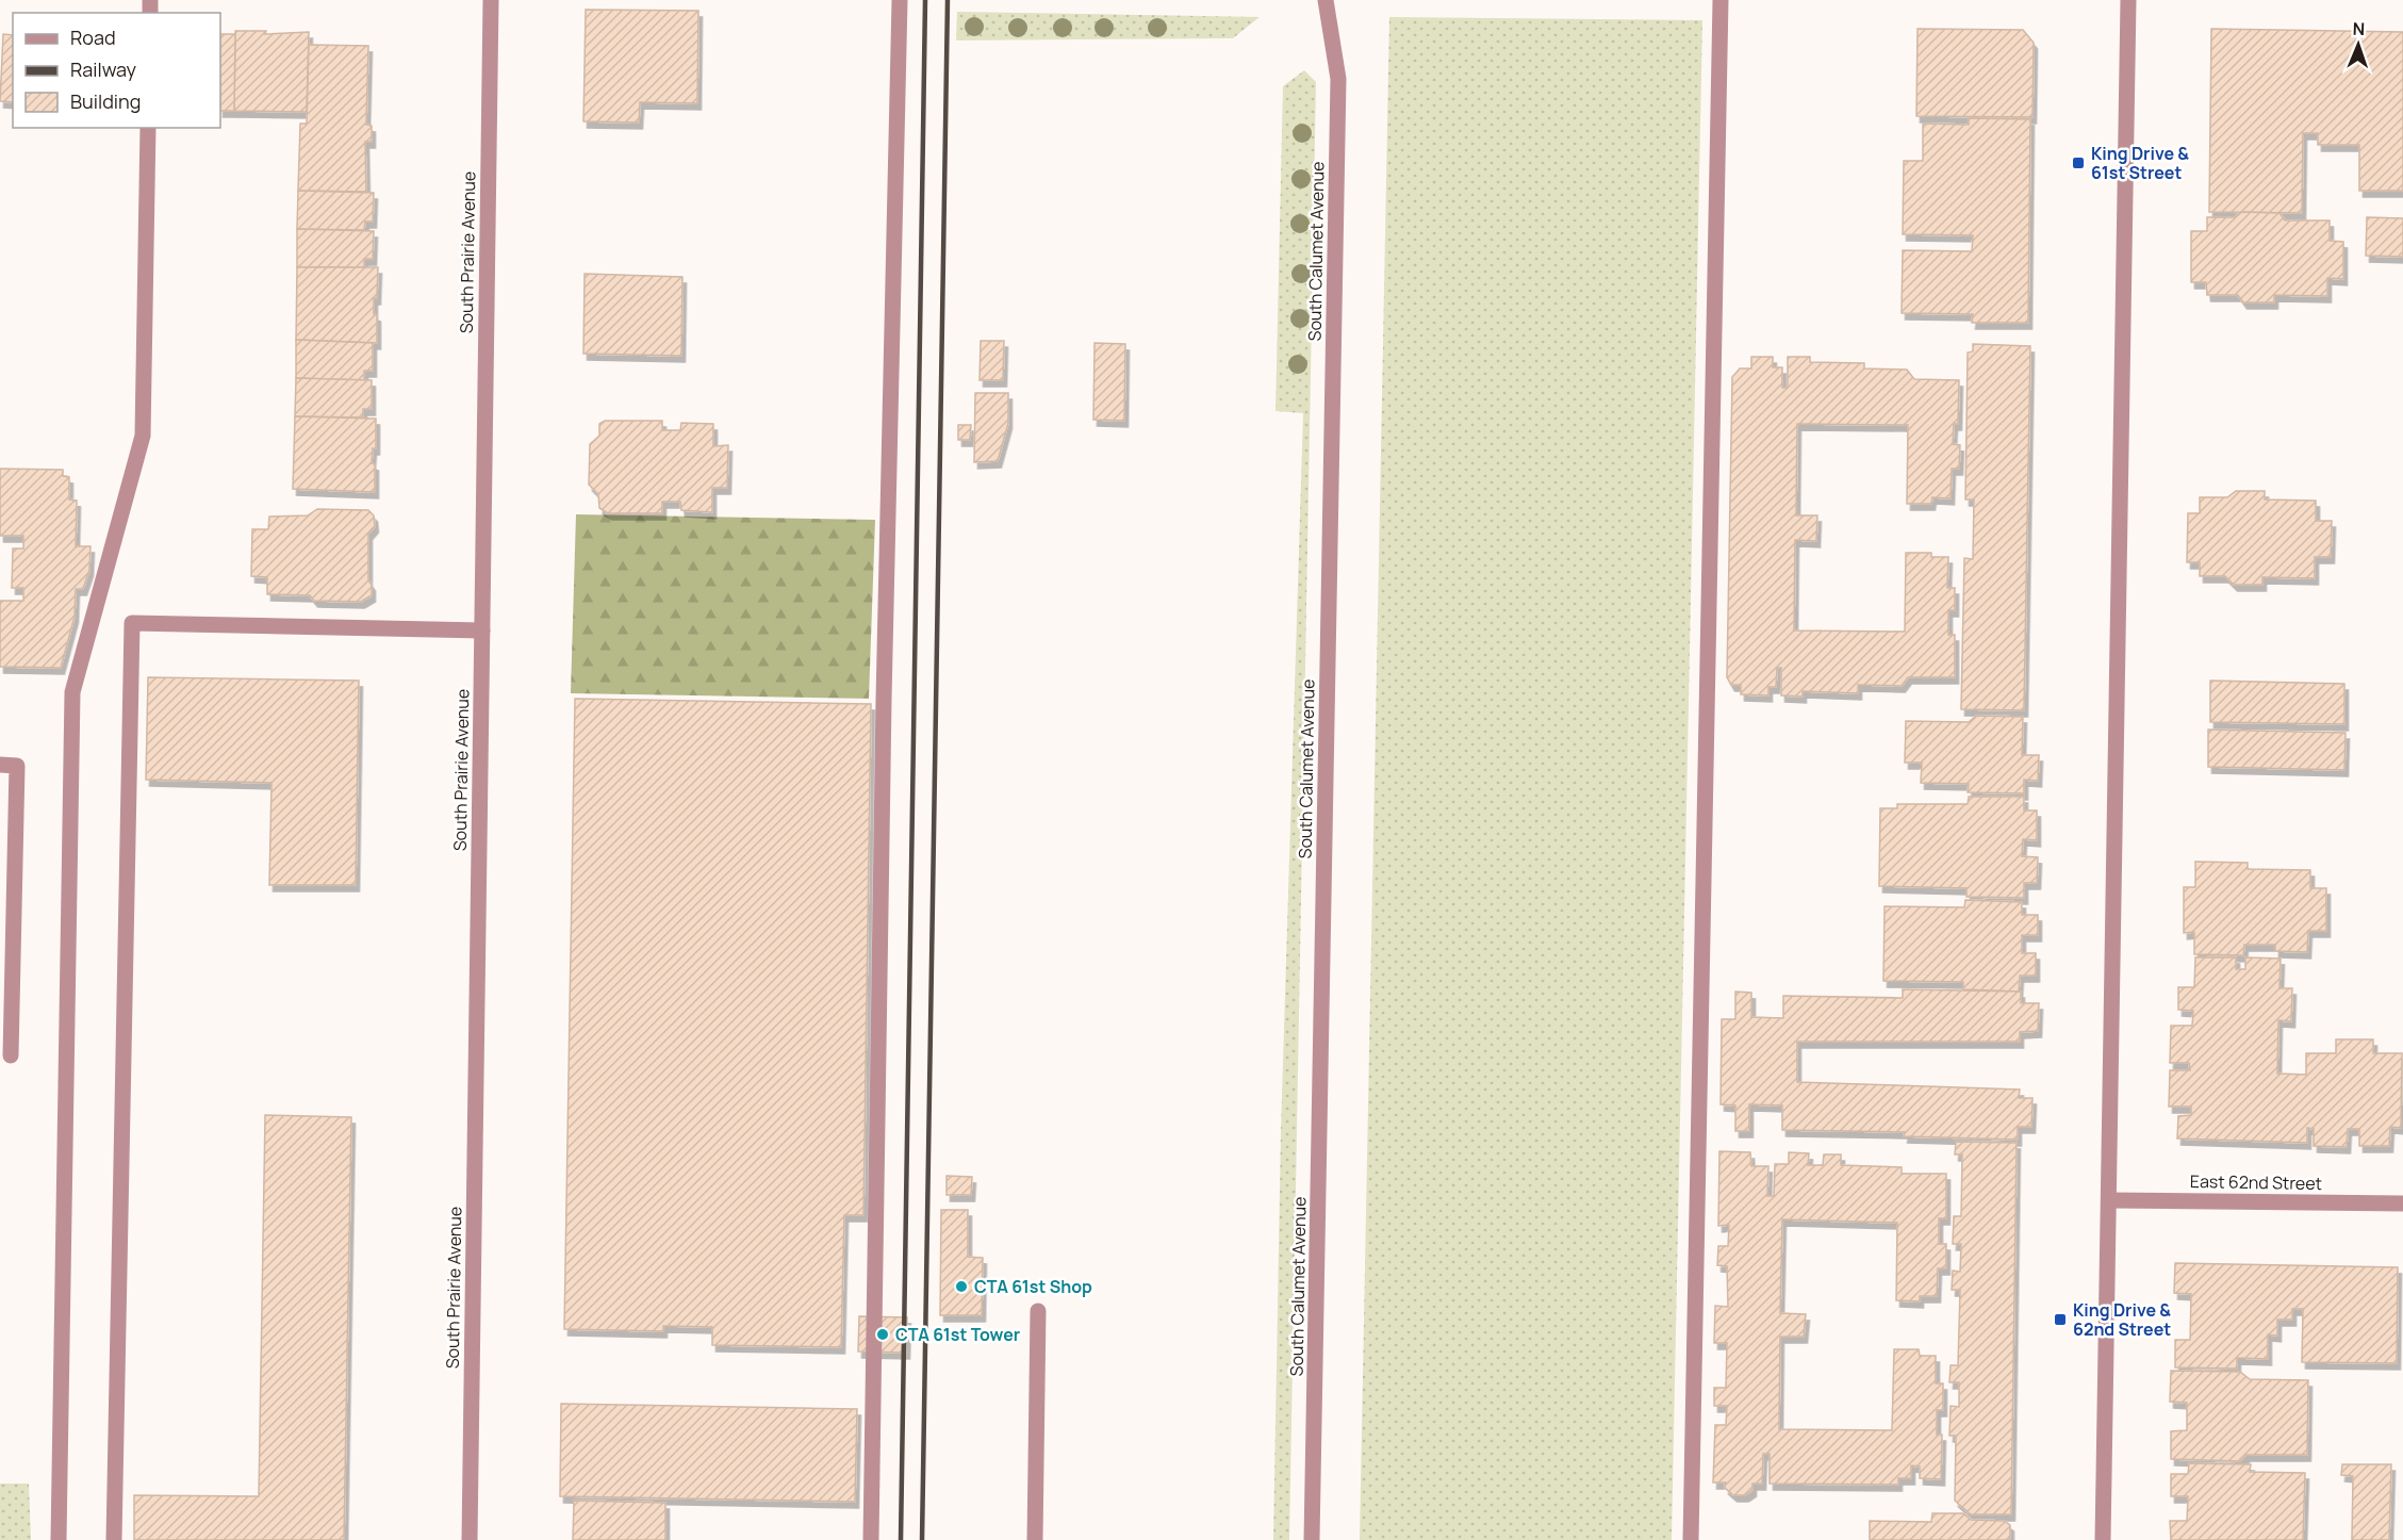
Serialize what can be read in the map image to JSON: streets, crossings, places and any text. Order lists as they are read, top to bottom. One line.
{"streets":{"street":["South Calumet Avenue","South Prairie Avenue","East 62nd Street"]},"places":{"transit":["King Drive & 61st Street","King Drive & 62nd Street"],"other":["CTA 61st Shop","CTA 61st Tower"]},"legend":["Road","Railway","Building"],"north":"top"}
